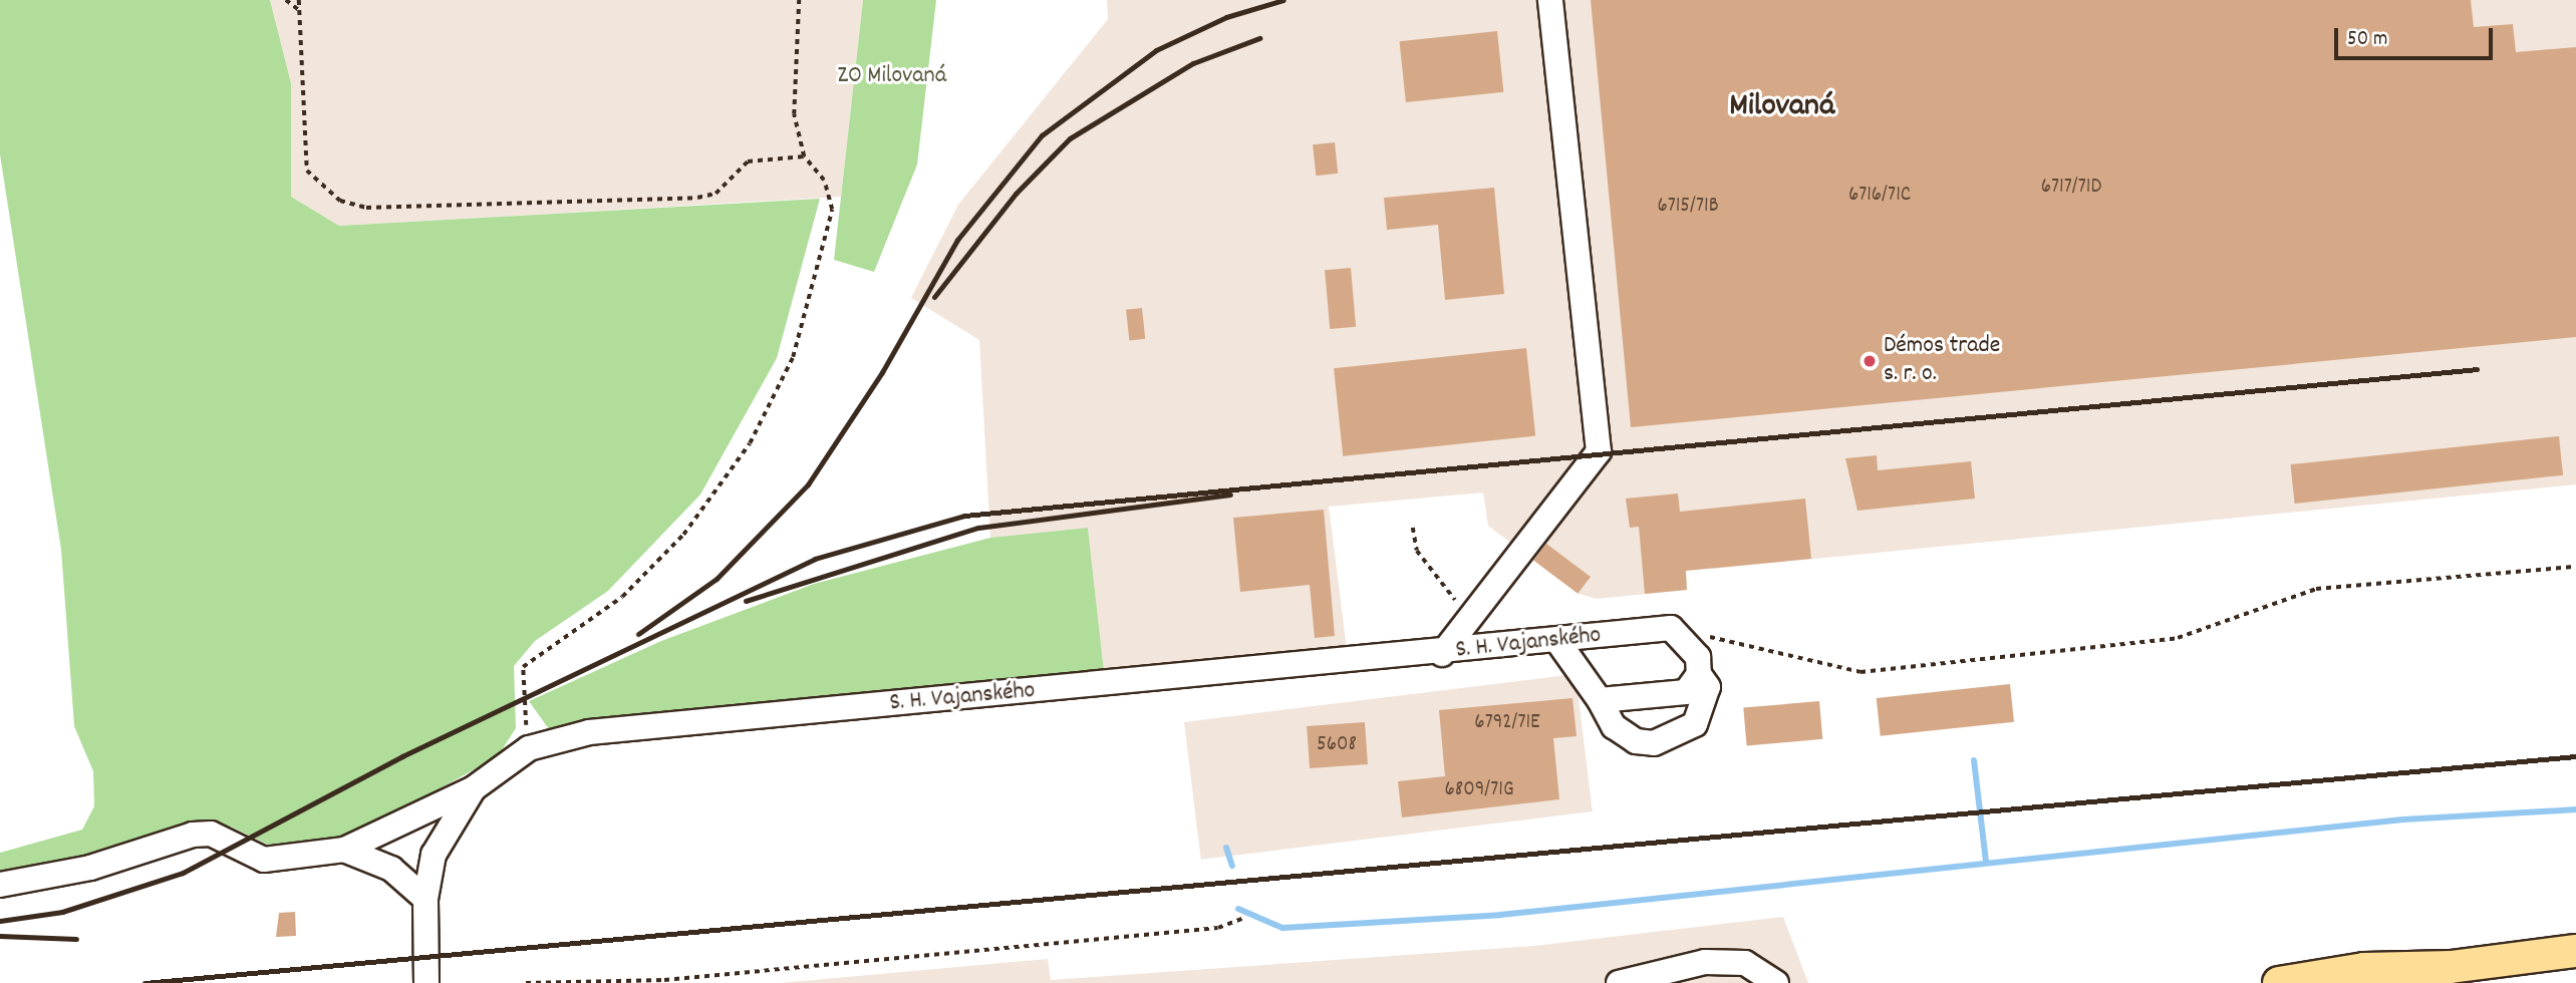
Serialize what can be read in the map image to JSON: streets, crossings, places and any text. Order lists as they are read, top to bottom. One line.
{"streets":{"street":["S. H. Vajanského"]},"districts":["Milovaná"],"parks":["ZO Milovaná"],"places":["Démos trade s. r. o."],"house_numbers":["6717/71D","6716/71C","6715/71B","6792/71E","5608","6809/71G"],"scale_bar":"50 m"}
